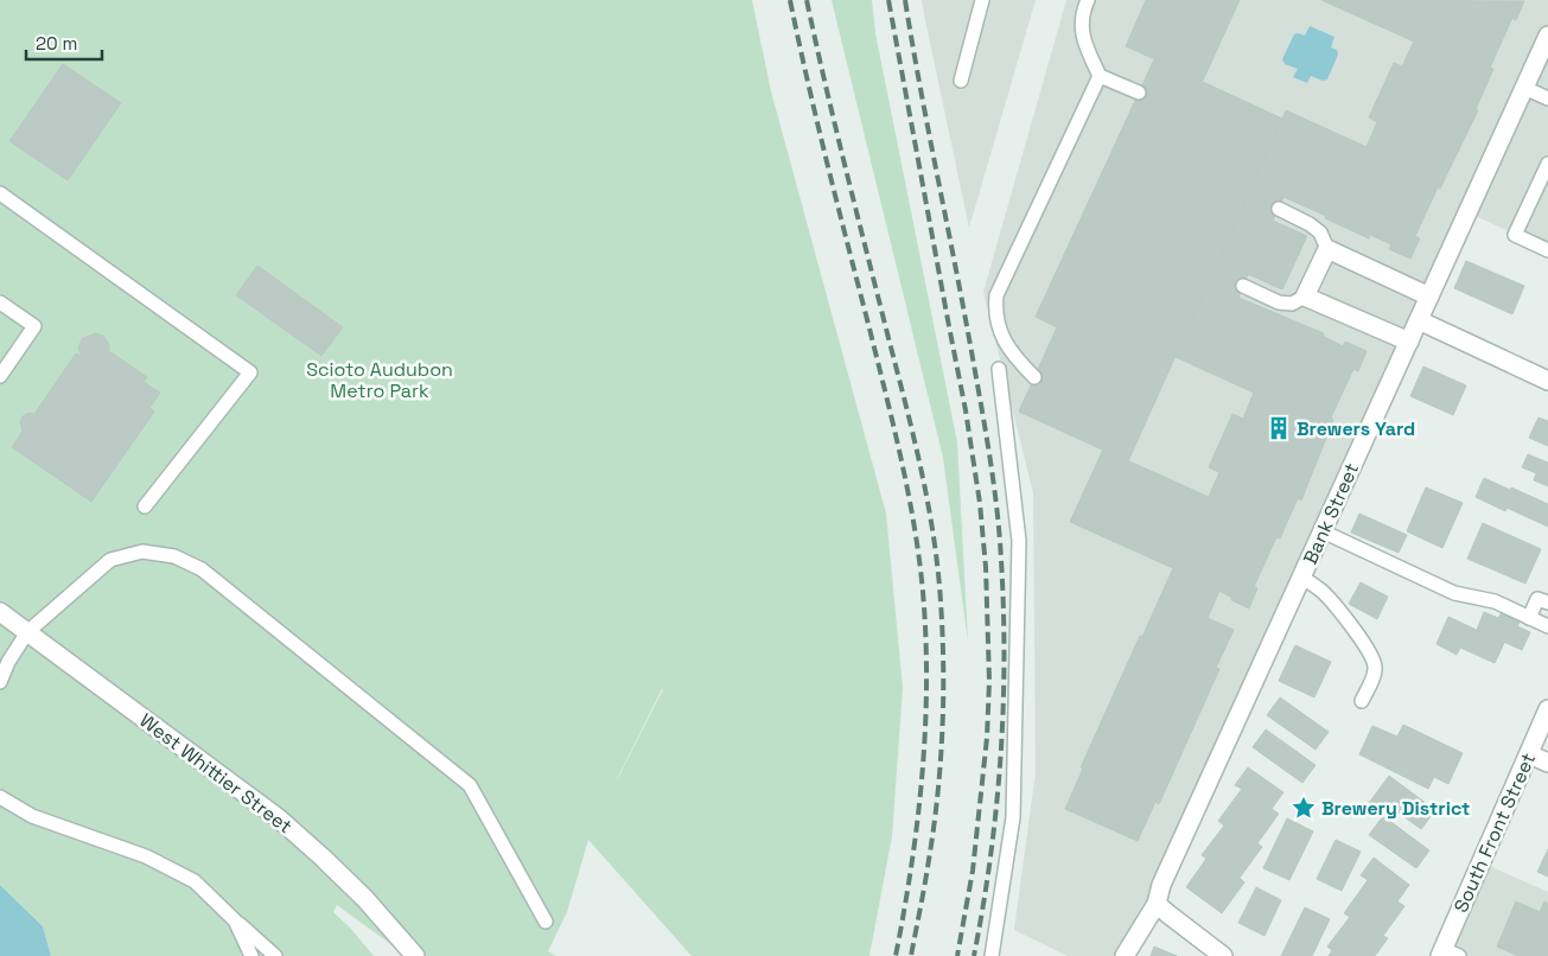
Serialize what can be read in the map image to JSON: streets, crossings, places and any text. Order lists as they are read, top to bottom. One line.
{"streets":{"street":["Bank Street","West Whittier Street","South Front Street"]},"parks":["Scioto Audubon Metro Park"],"places":{"building":["Brewers Yard"],"place":["Brewery District"]},"scale_bar":"20 m"}
